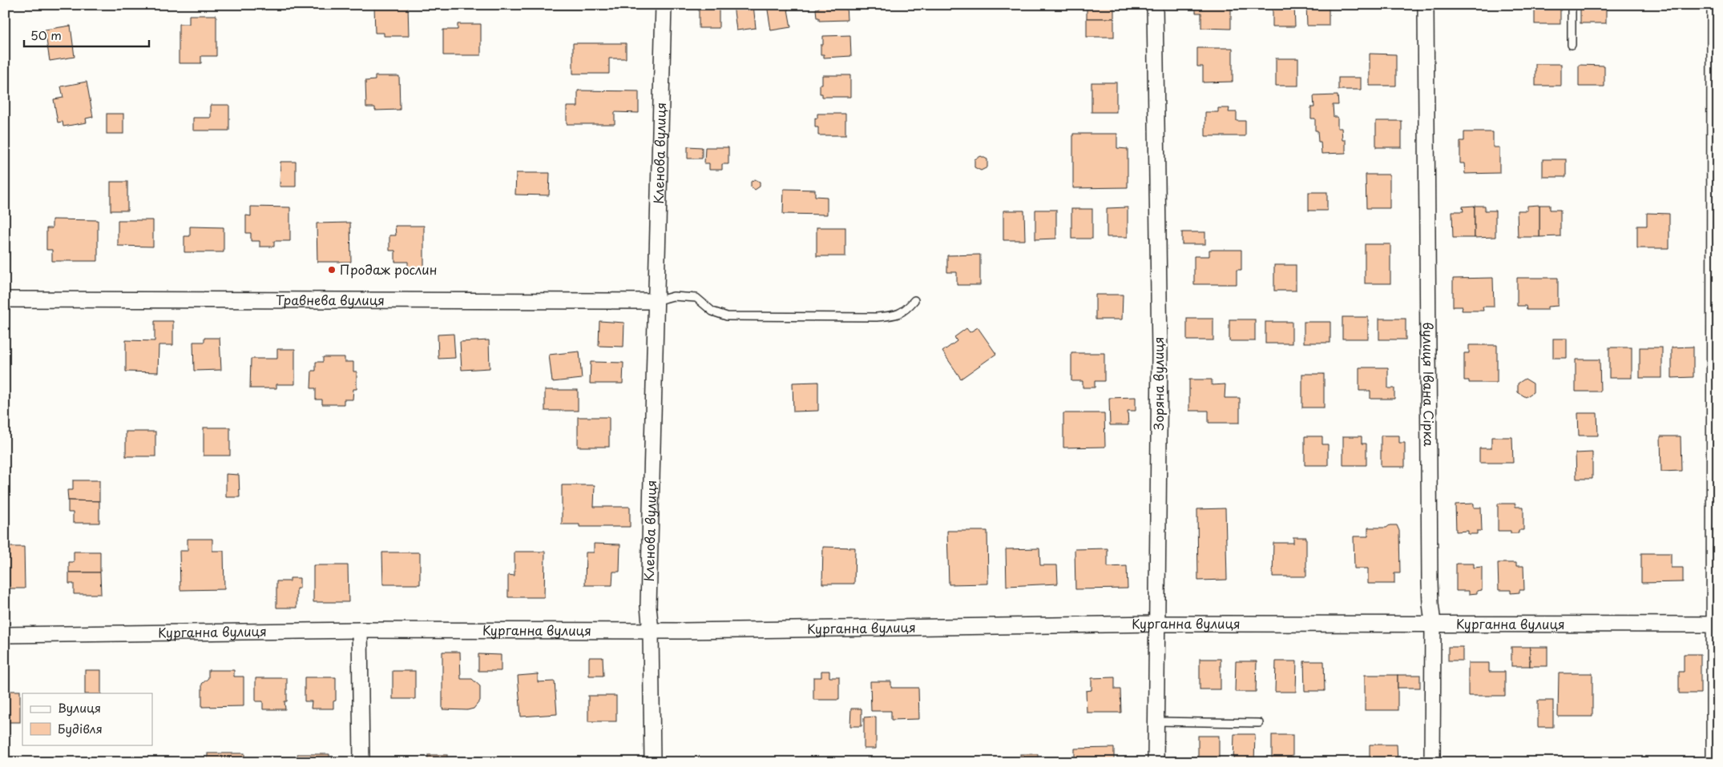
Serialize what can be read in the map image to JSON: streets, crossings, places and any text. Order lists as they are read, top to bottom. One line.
{"streets":{"street":["Кленова вулиця","Травнева вулиця","Зоряна вулиця","вулиця Івана Сірка","Курганна вулиця"]},"crossings":[["Кленова вулиця","Травнева вулиця"],["Кленова вулиця","Курганна вулиця"],["Зоряна вулиця","Курганна вулиця"],["вулиця Івана Сірка","Курганна вулиця"]],"places":["Продаж рослин"],"legend":["Вулиця","Будівля"],"scale_bar":"50 m"}
